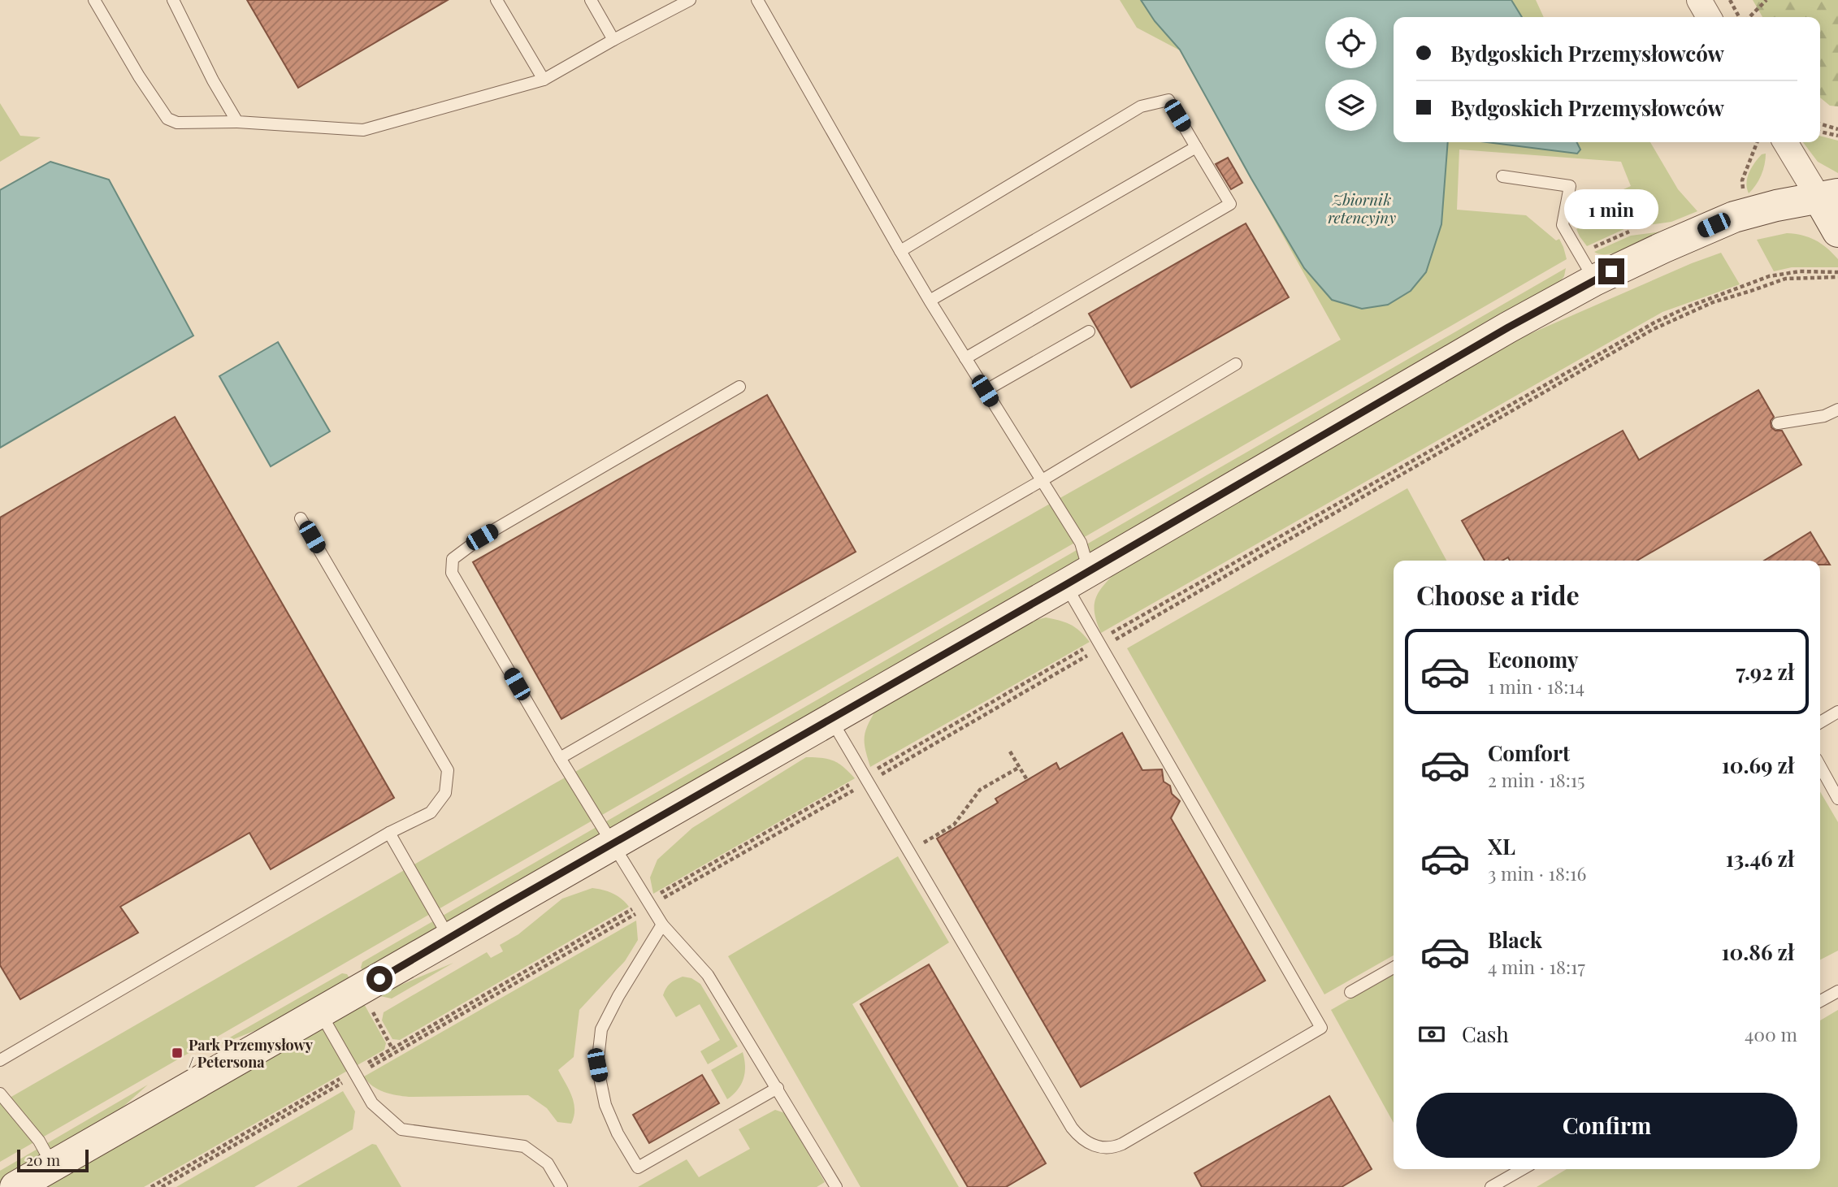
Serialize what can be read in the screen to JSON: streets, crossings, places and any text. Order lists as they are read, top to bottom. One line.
{"water":["Zbiornik retencyjny"],"places":{"transit":["Park Przemysłowy / Petersona"]},"scale_bar":"20 m","page":{"banner":["Bydgoskich Przemysłowców","Bydgoskich Przemysłowców"],"bubble":"1 min","heading":"Choose a ride","list":[{"name":"Economy","note":"1 min · 18:14","value":"7.92 zł"},{"name":"Comfort","note":"2 min · 18:15","value":"10.69 zł"},{"name":"XL","note":"3 min · 18:16","value":"13.46 zł"},{"name":"Black","note":"4 min · 18:17","value":"10.86 zł"}],"pay":["Cash","400 m"],"buttons":"Confirm","scale":"20 m"}}
